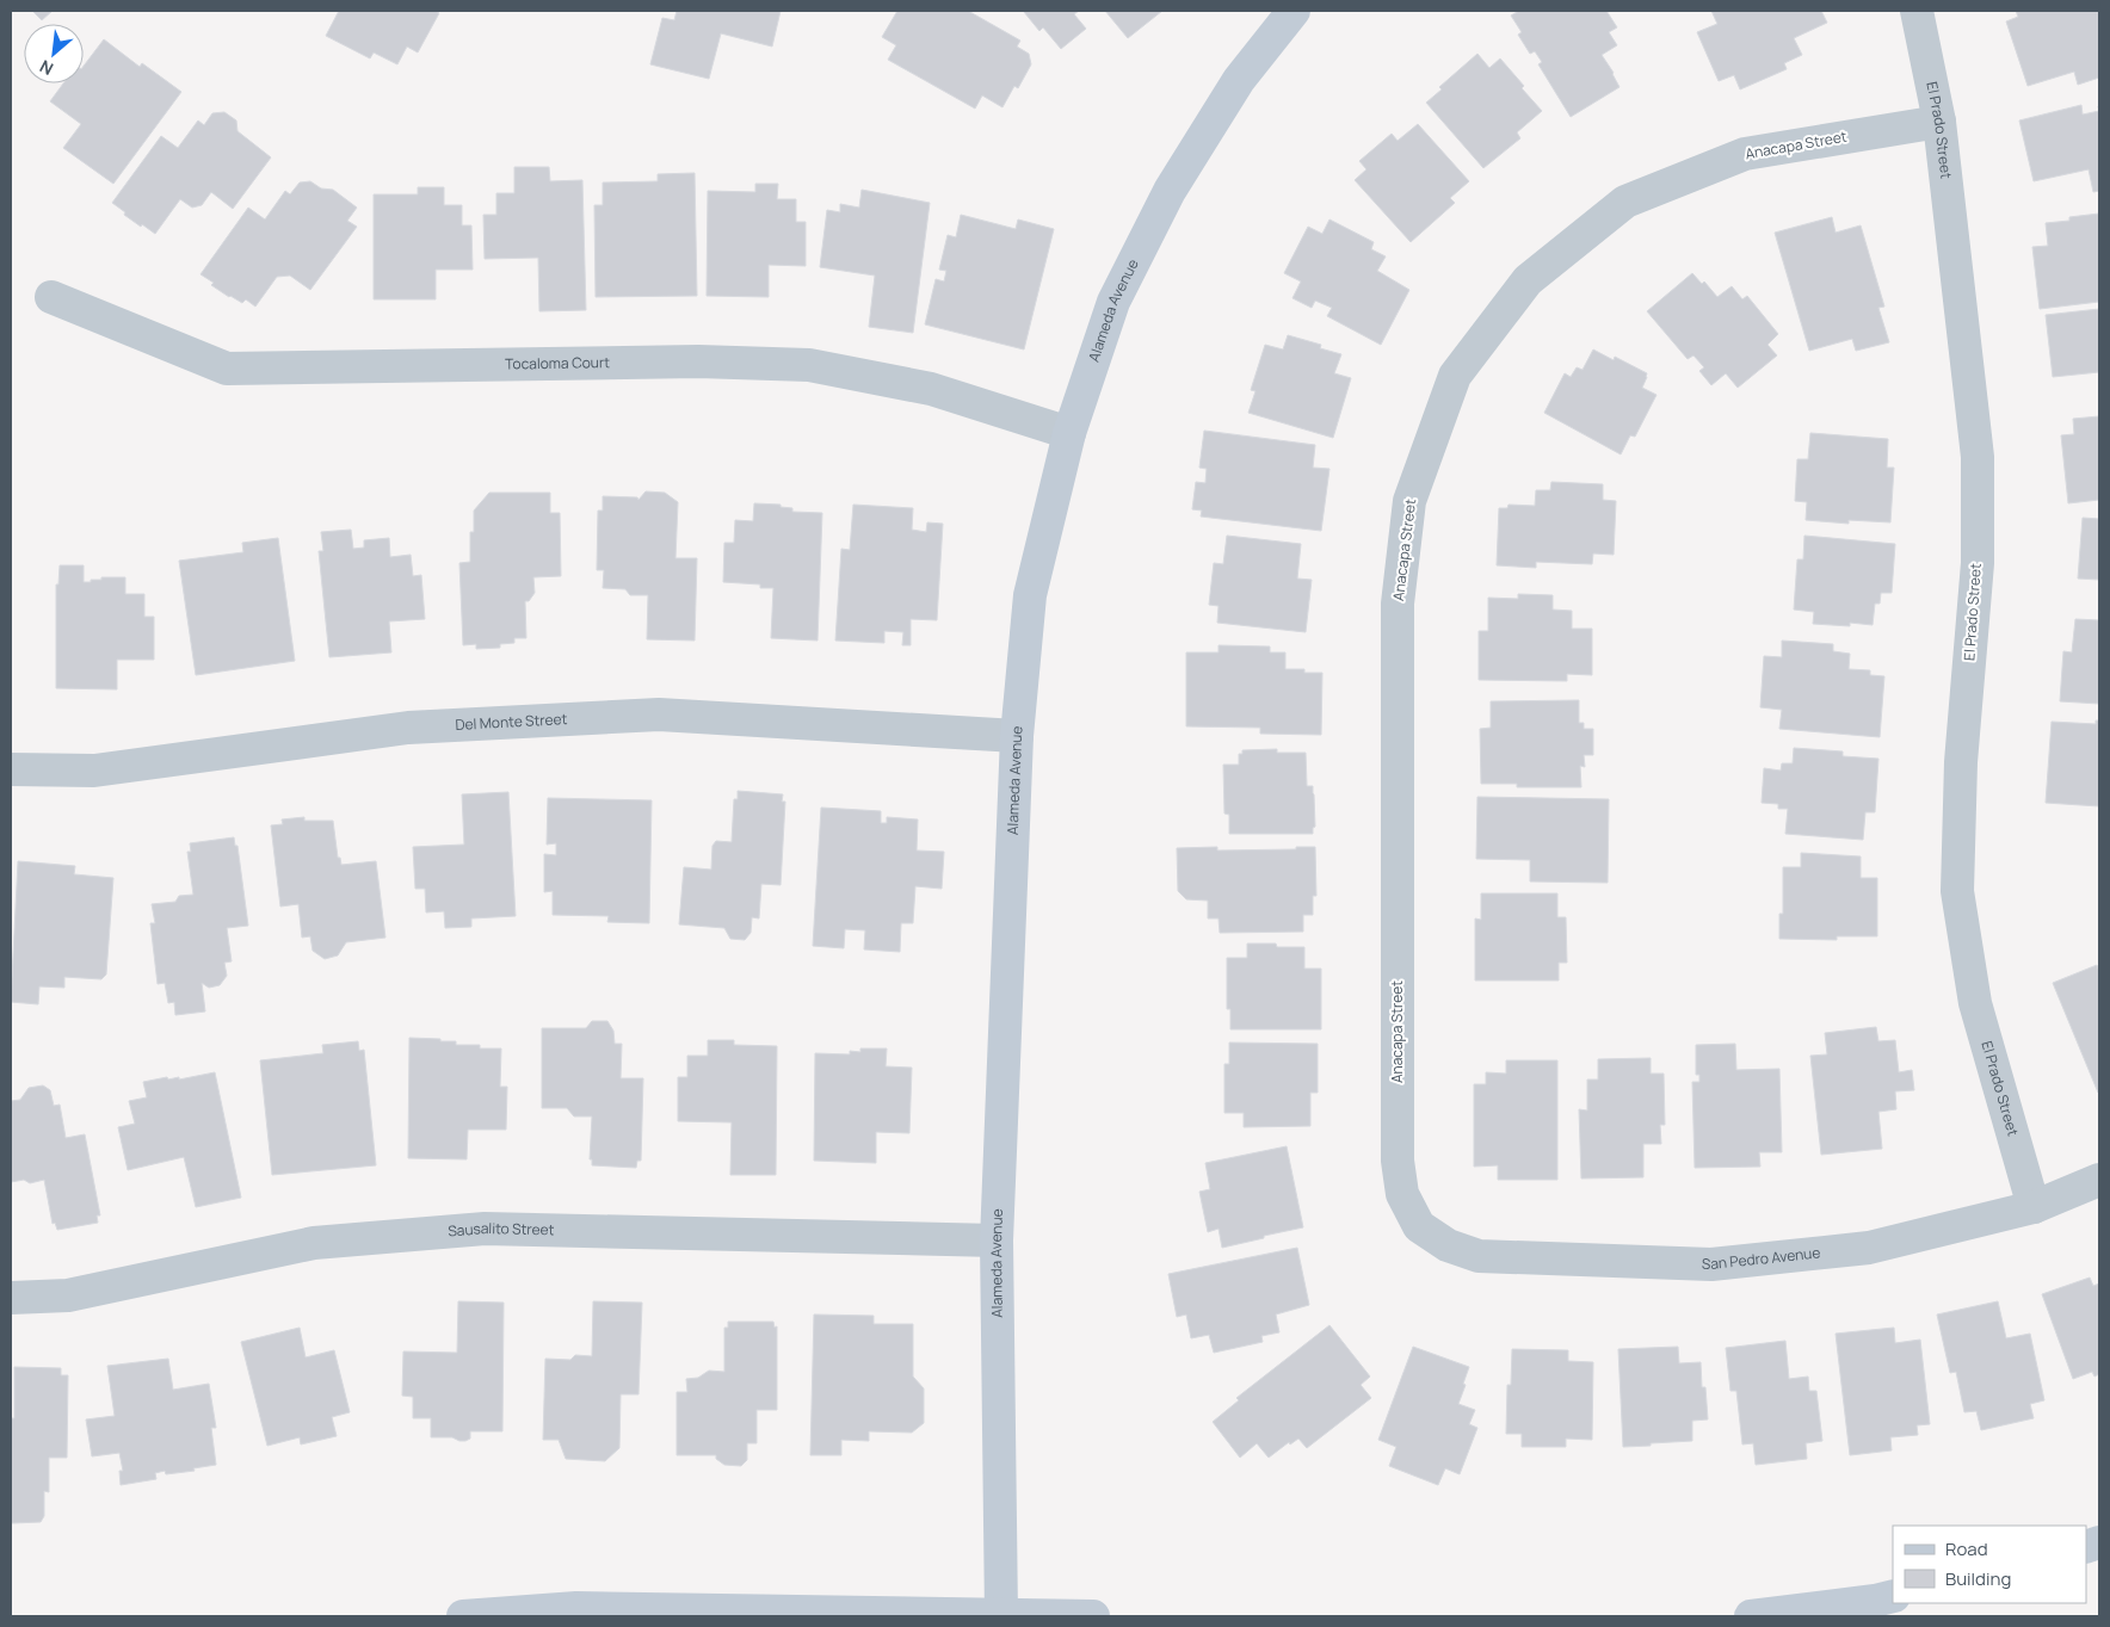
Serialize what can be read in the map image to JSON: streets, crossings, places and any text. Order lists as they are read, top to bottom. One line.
{"streets":{"street":["El Prado Street","Anacapa Street","Alameda Avenue","Tocaloma Court","Del Monte Street","Sausalito Street","San Pedro Avenue"]},"crossings":[["El Prado Street","Anacapa Street"],["El Prado Street","San Pedro Avenue"],["Anacapa Street","San Pedro Avenue"],["Alameda Avenue","Tocaloma Court"],["Alameda Avenue","Del Monte Street"],["Alameda Avenue","Sausalito Street"]],"legend":["Road","Building"],"north":"bottom left"}
